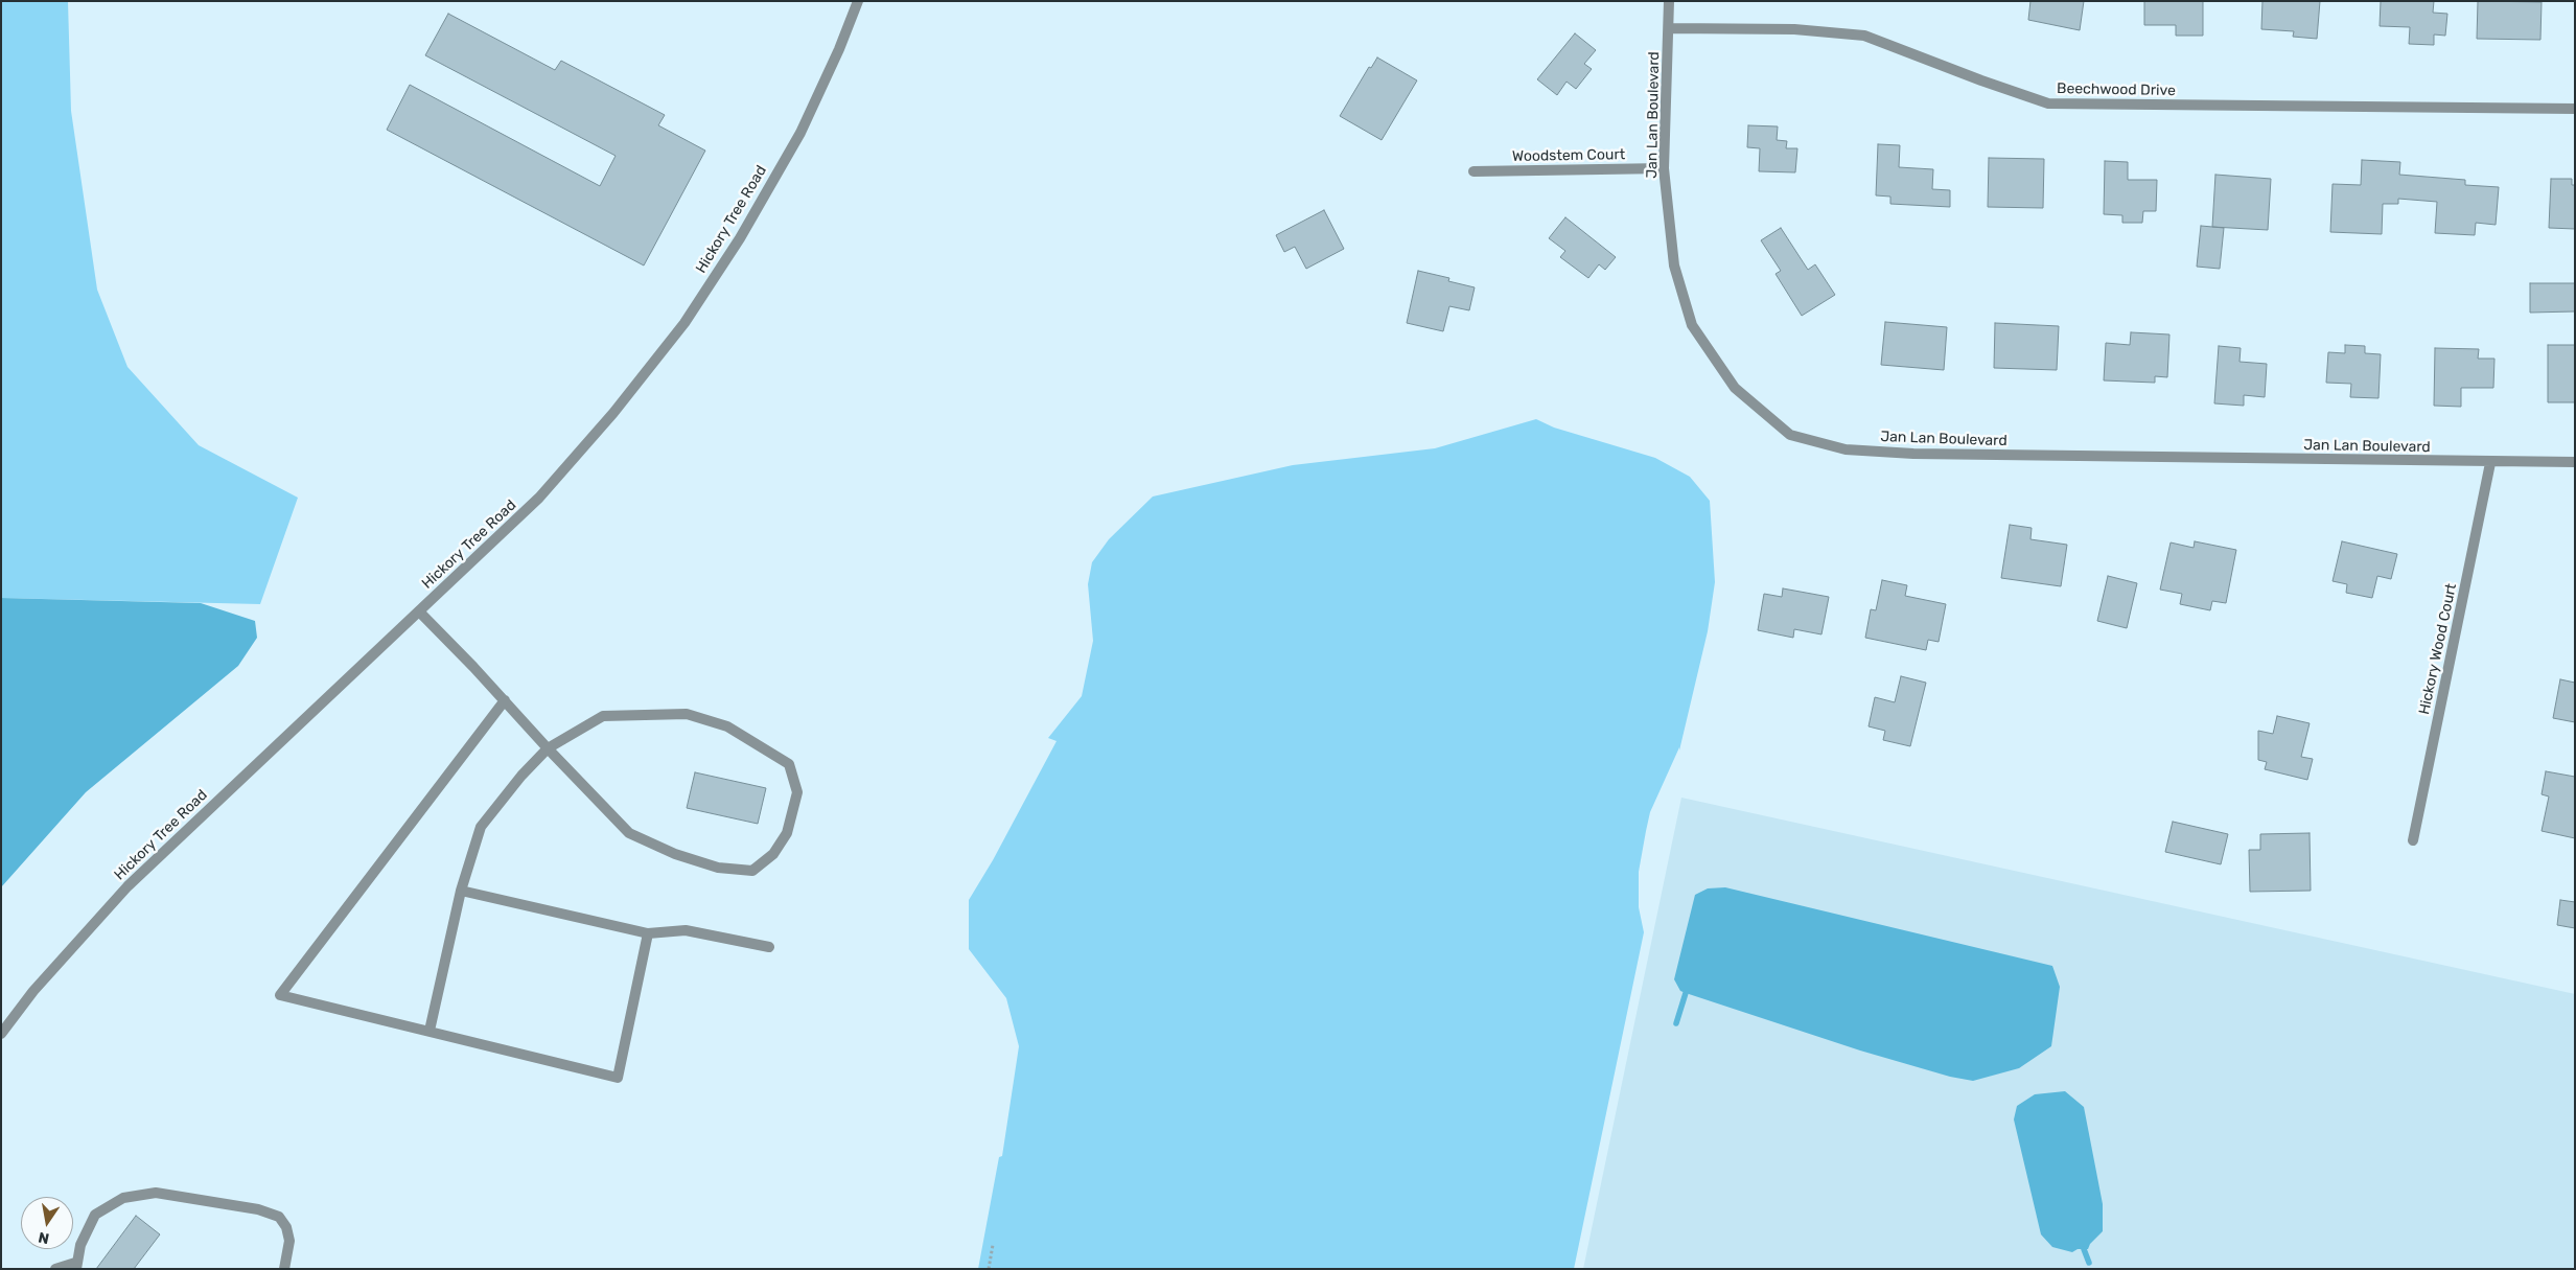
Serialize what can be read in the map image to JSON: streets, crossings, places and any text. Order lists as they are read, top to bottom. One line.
{"streets":{"street":["Beechwood Drive","Jan Lan Boulevard","Woodstem Court","Hickory Tree Road","Hickory Wood Court"]},"crossings":[["Beechwood Drive","Jan Lan Boulevard"],["Jan Lan Boulevard","Woodstem Court"],["Jan Lan Boulevard","Hickory Wood Court"]],"north":"bottom"}
